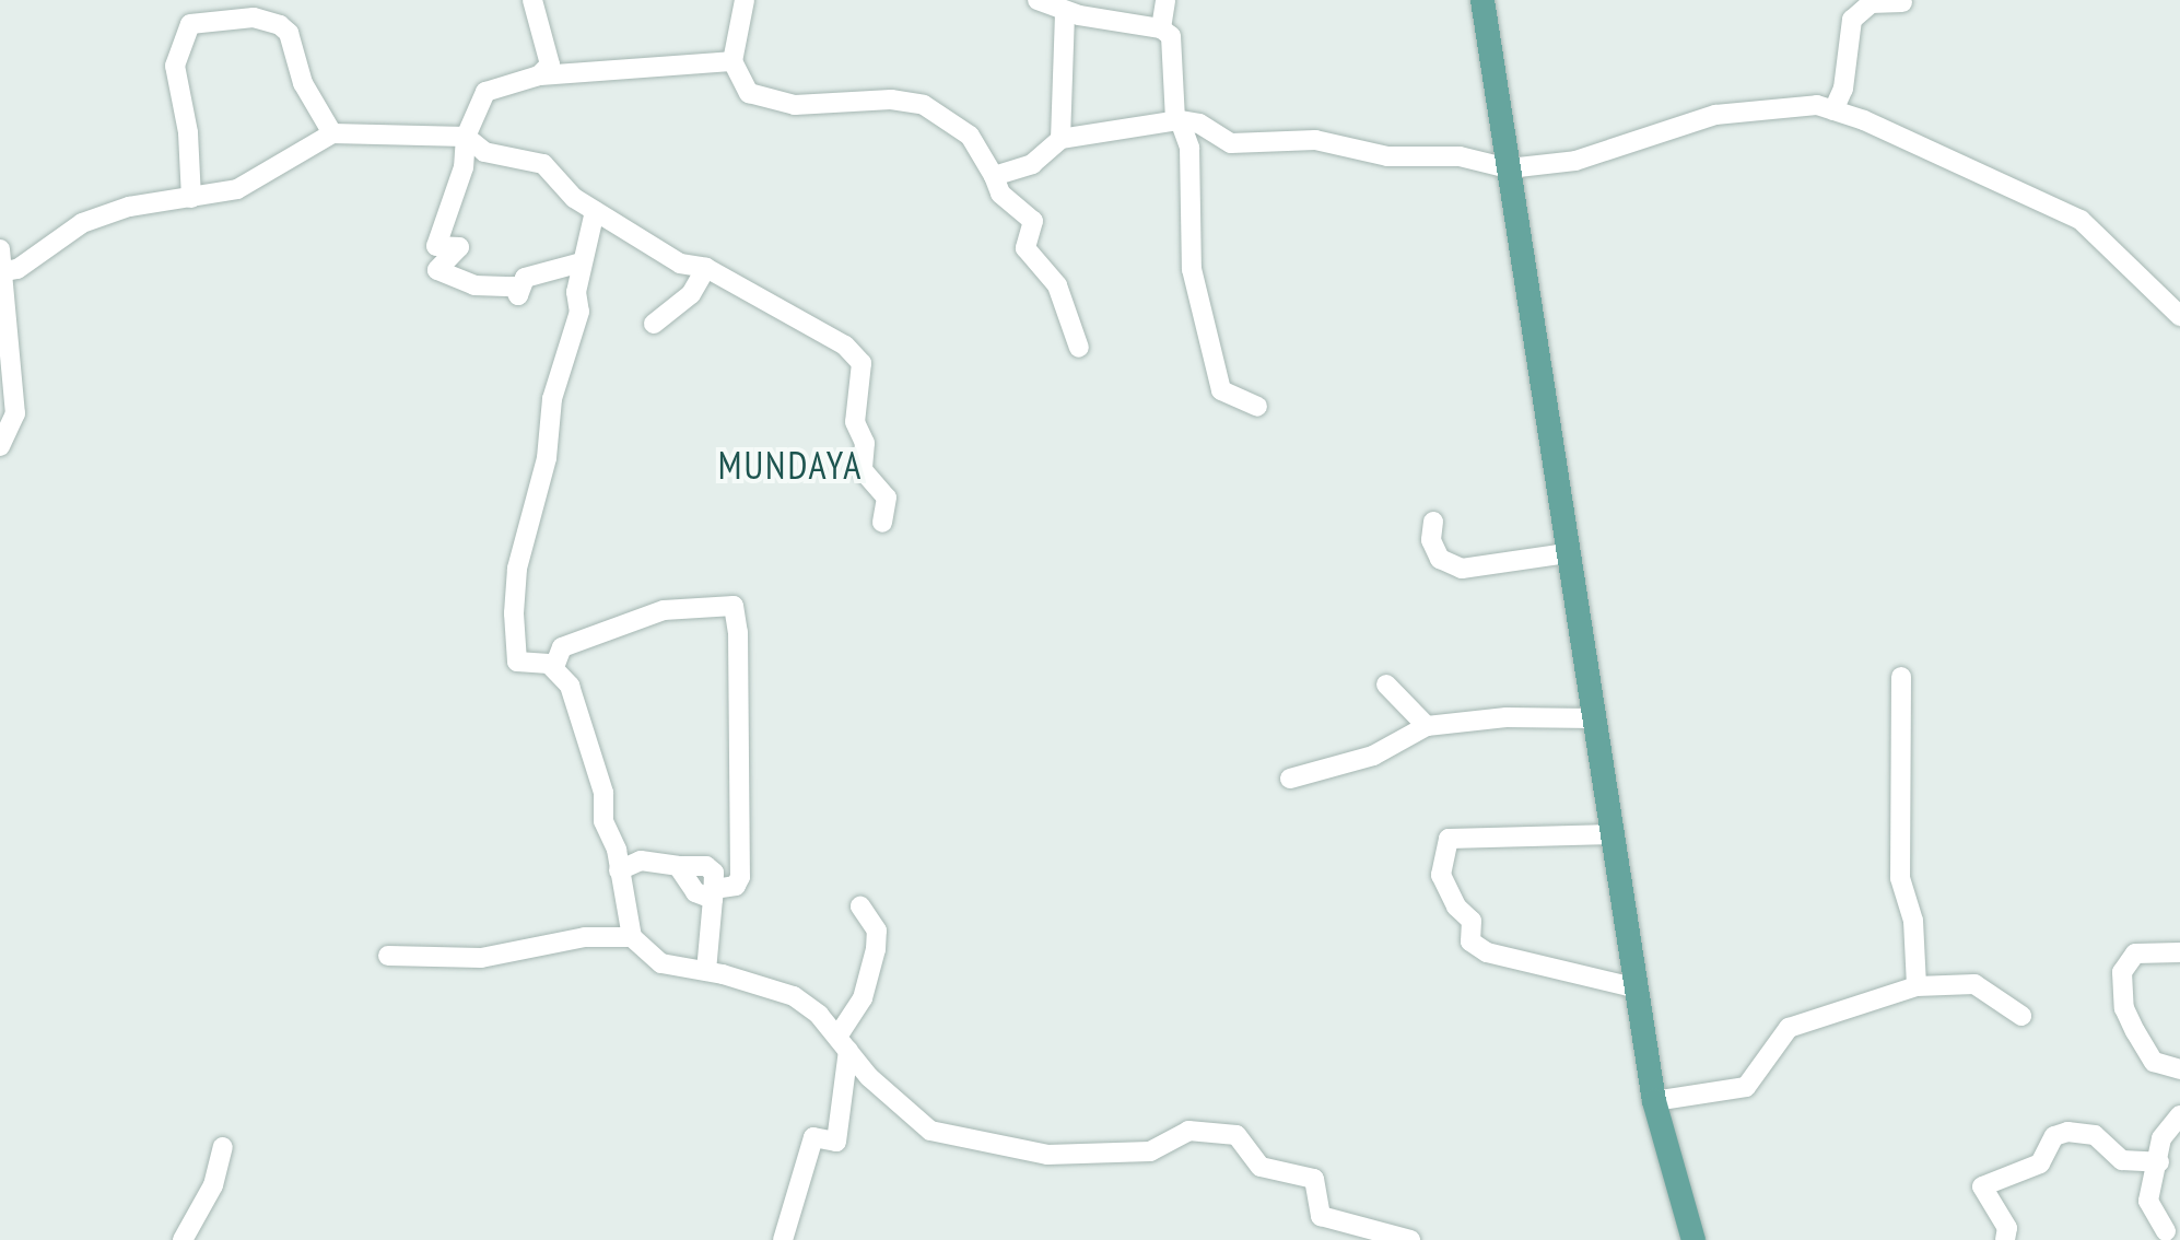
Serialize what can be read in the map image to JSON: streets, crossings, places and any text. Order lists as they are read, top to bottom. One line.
{"districts":["MUNDAYA"]}
